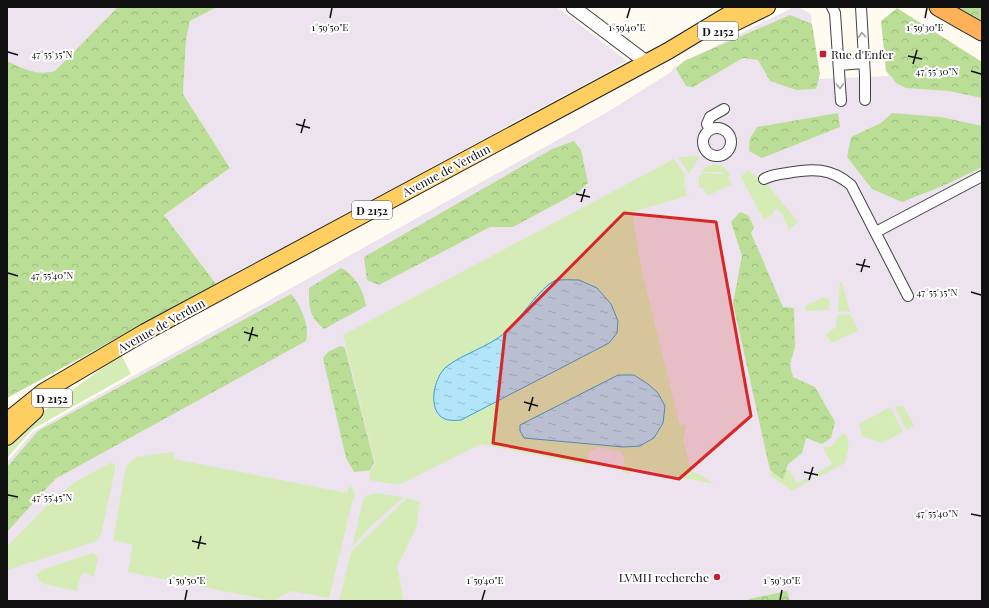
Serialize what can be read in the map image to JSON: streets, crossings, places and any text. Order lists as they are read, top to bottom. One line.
{"streets":{"main road":["D 2152","Avenue de Verdun"]},"places":{"transit":["Rue d'Enfer"],"other":["LVMH recherche"]},"coordinates":["1°59'50\"E","1°59'40\"E","1°59'30\"E","47°55'35\"N","47°55'30\"N","47°55'40\"N","47°55'45\"N"]}
